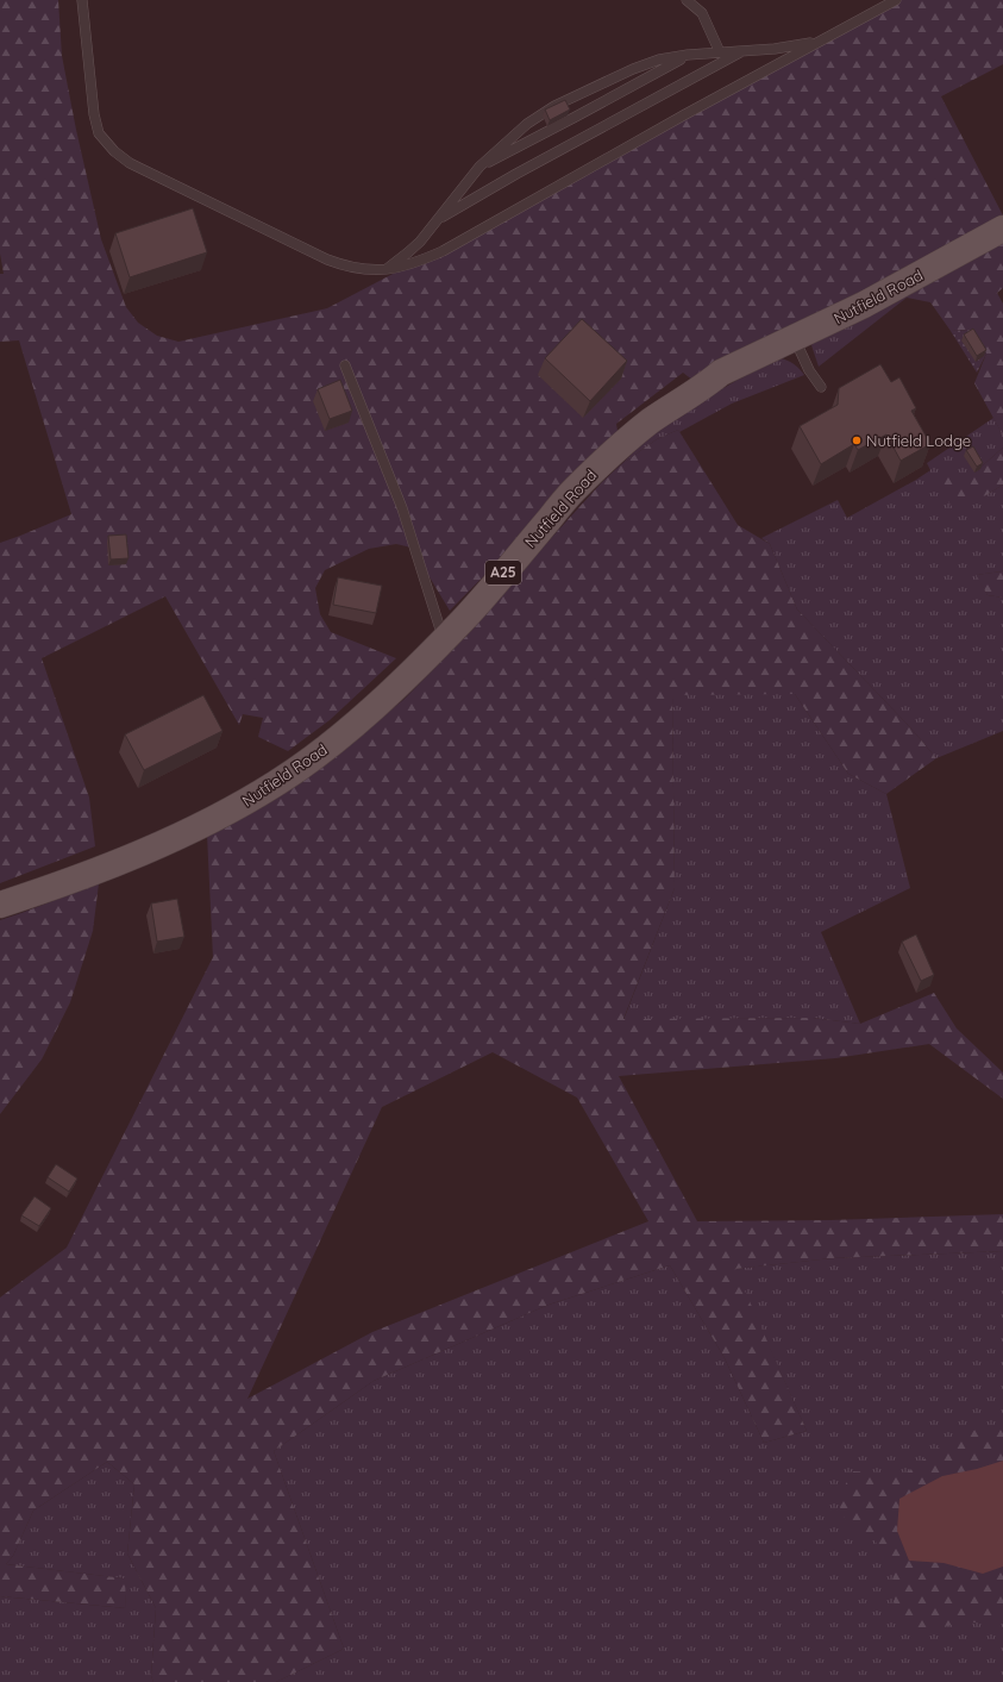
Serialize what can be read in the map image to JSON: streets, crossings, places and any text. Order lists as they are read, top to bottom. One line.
{"streets":{"main road":["Nutfield Road","A25"]},"places":["Nutfield Lodge"]}
